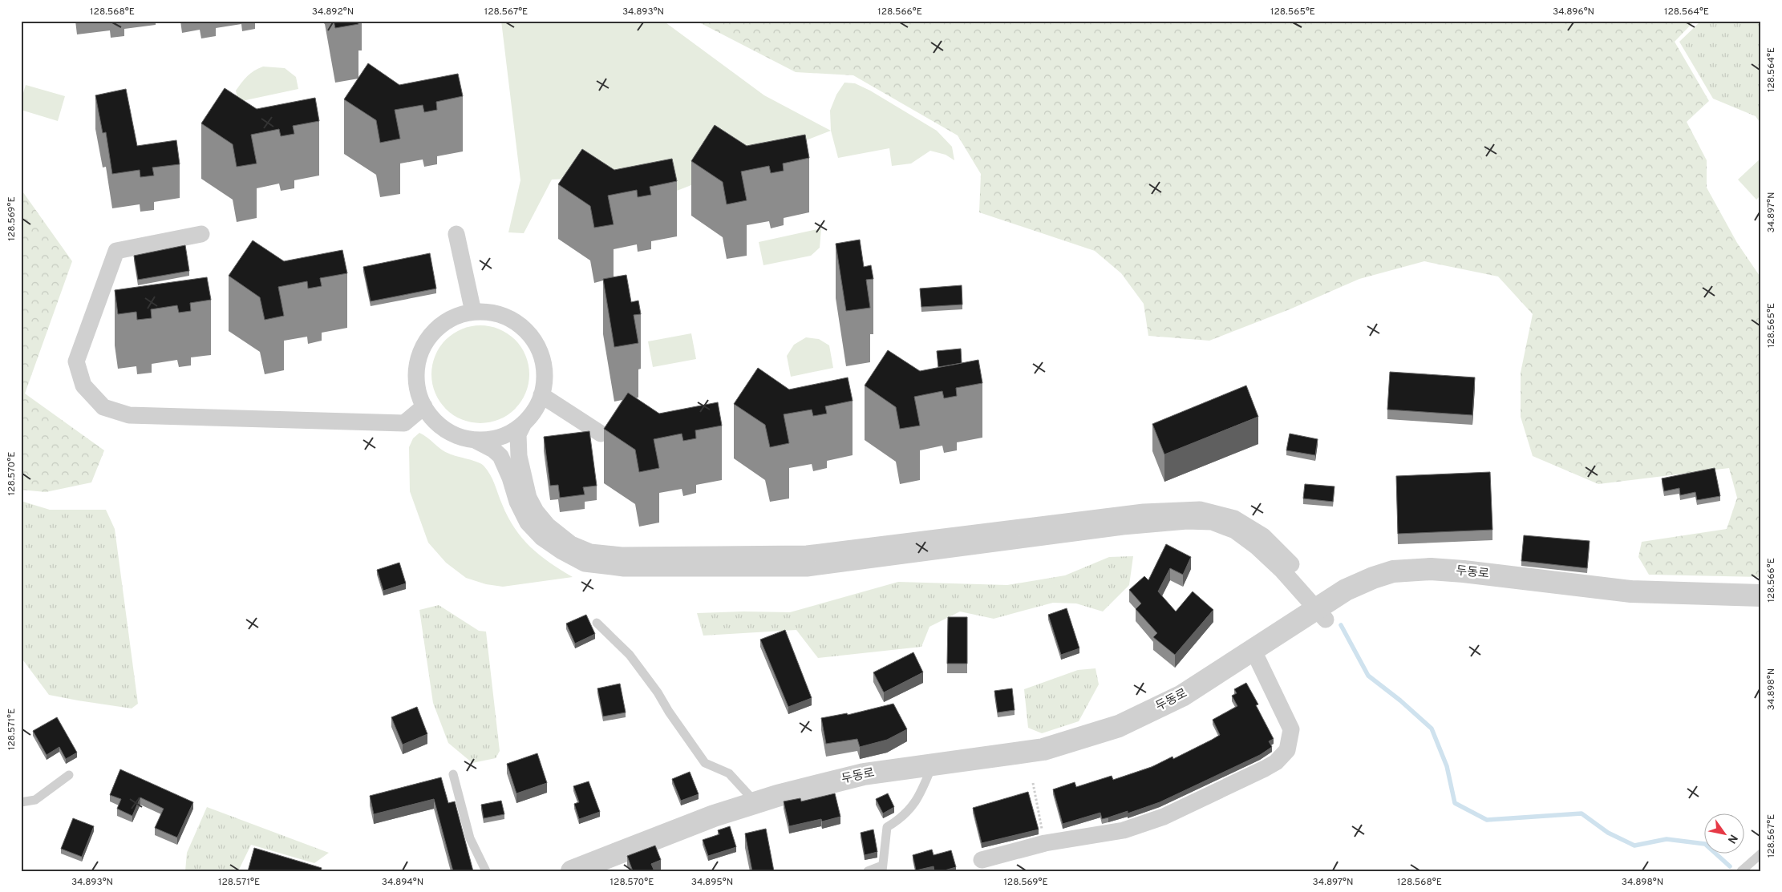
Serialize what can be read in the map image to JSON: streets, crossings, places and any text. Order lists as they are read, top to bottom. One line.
{"streets":{"street":["두동로"]},"north":"bottom right","coordinates":["128.568°E","34.892°N","128.567°E","34.893°N","128.566°E","128.565°E","34.896°N","128.564°E","34.897°N","128.569°E","128.570°E","34.898°N","128.571°E","34.894°N","34.895°N"]}
